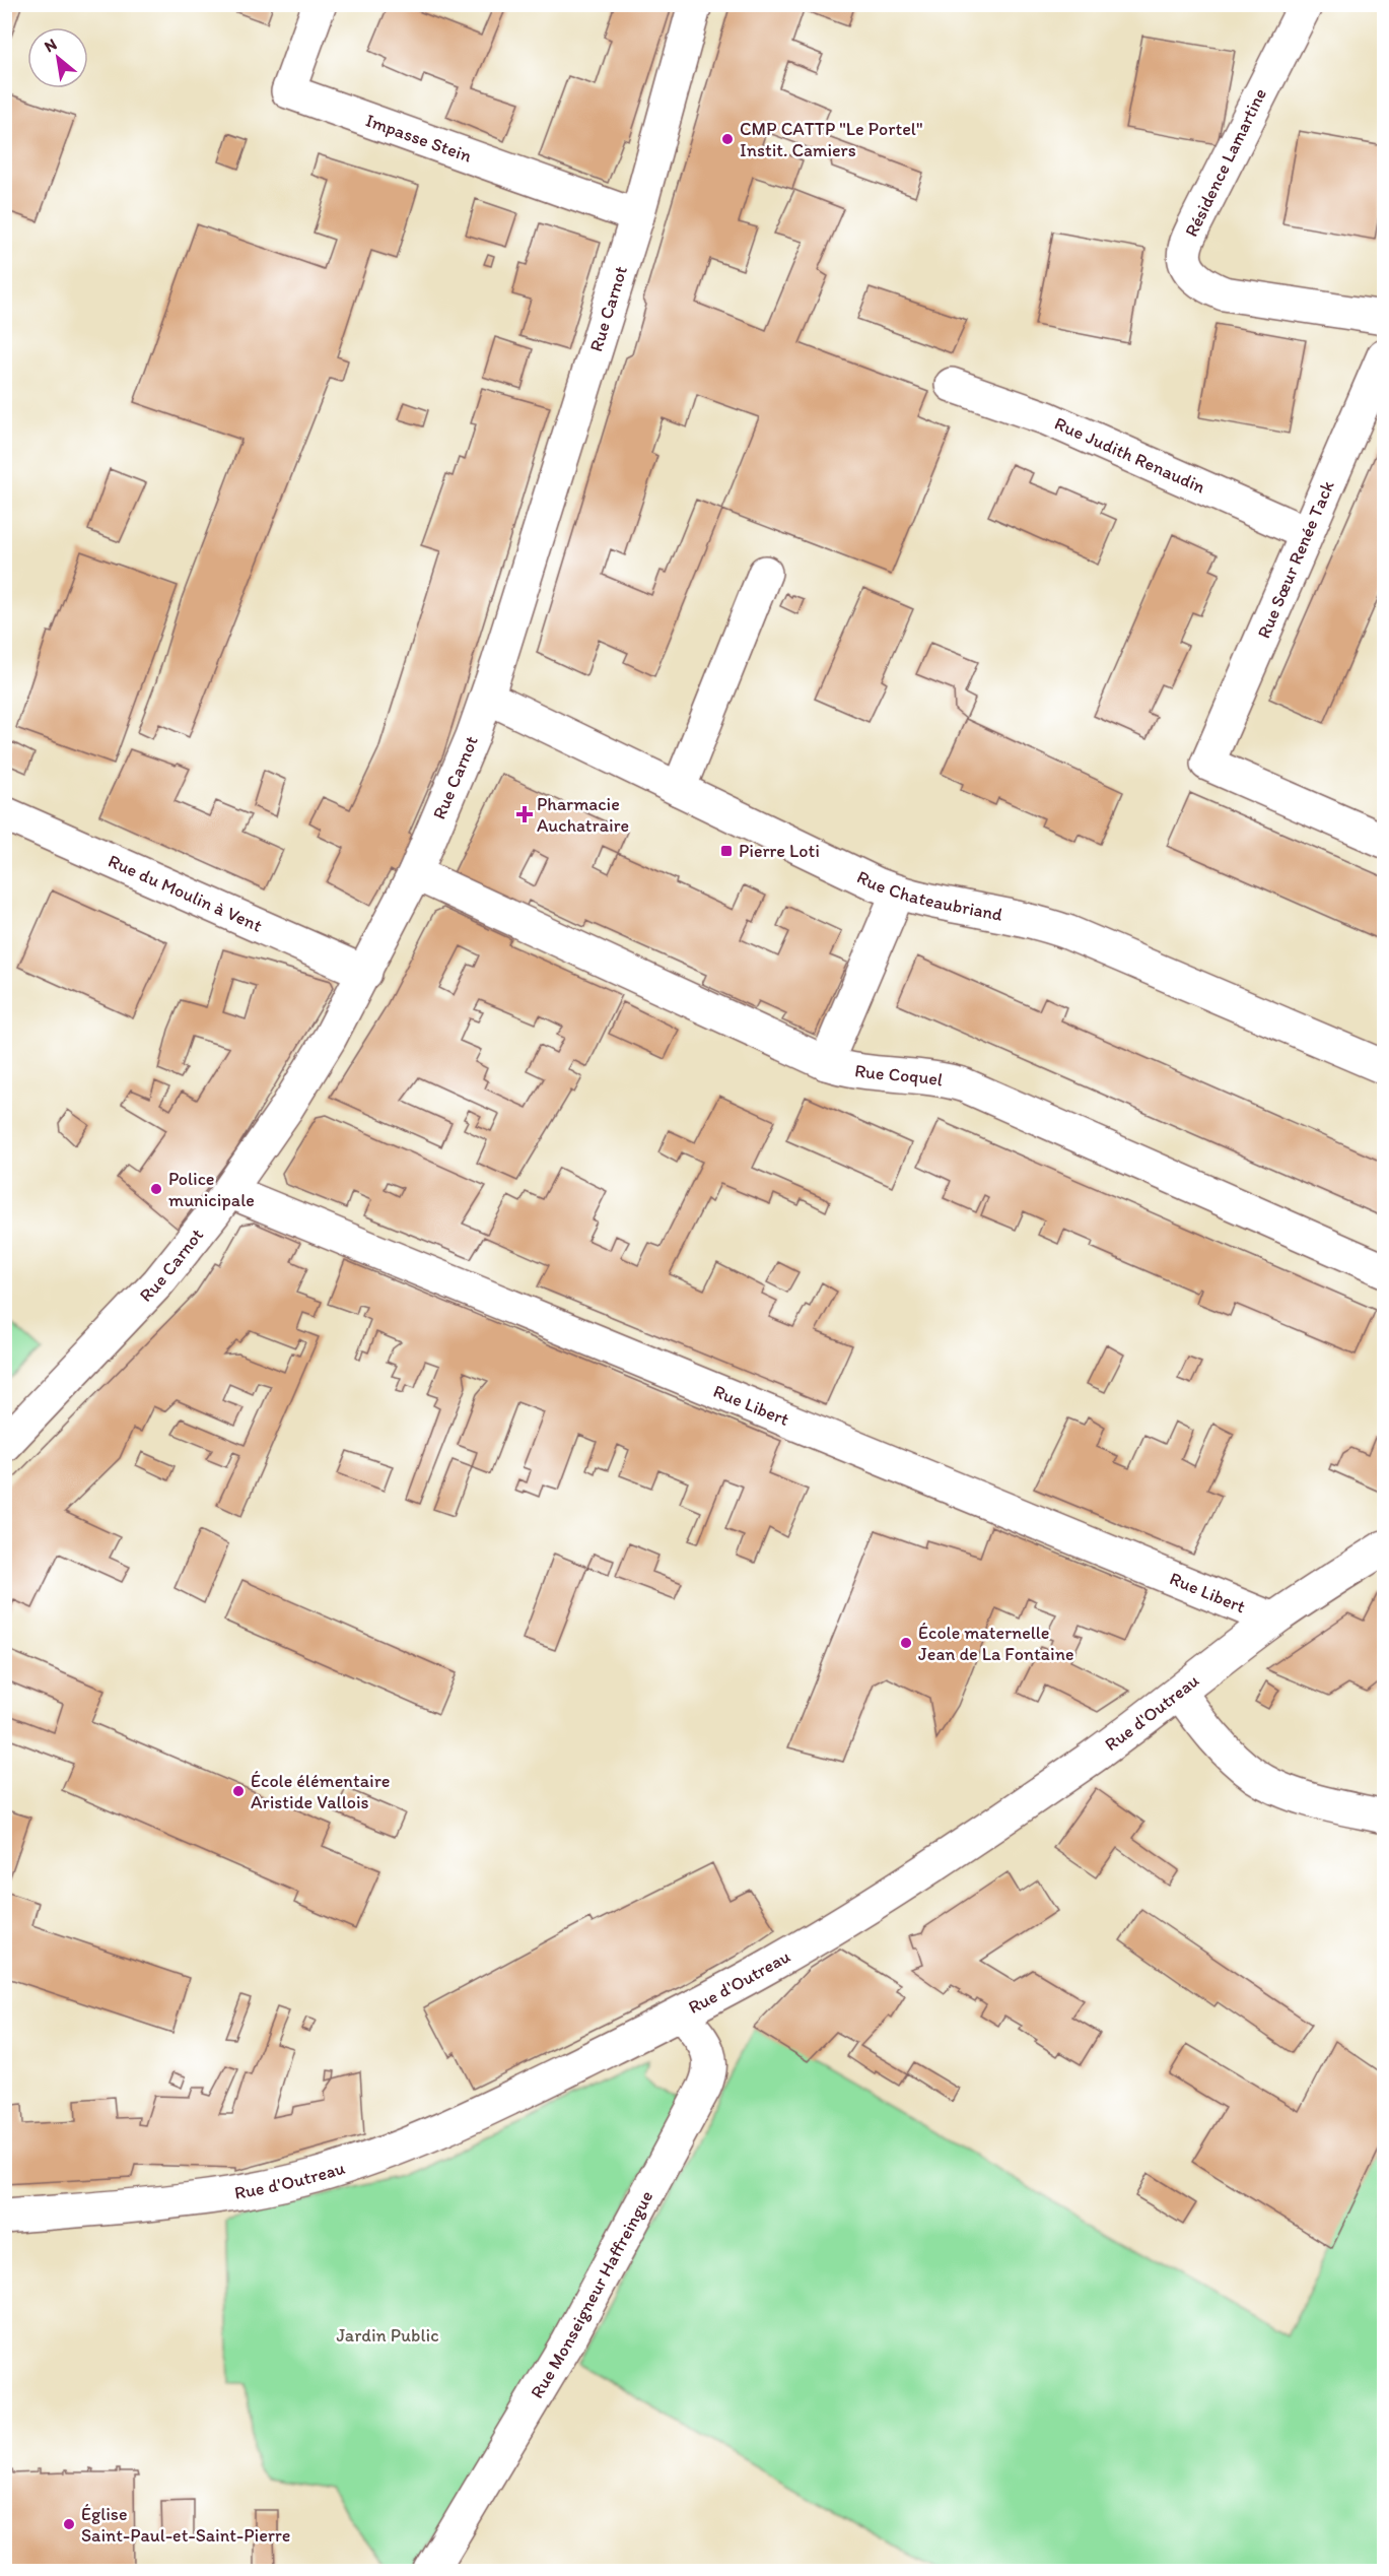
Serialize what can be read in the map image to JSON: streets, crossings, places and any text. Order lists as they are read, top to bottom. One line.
{"streets":{"street":["Impasse Stein","Résidence Lamartine","Rue Carnot","Rue Judith Renaudin","Rue Sœur Renée Tack","Rue du Moulin à Vent","Rue Chateaubriand","Rue Coquel","Rue Libert","Rue d'Outreau","Rue Monseigneur Haffreingue"]},"crossings":[["Impasse Stein","Rue Carnot"],["Rue Carnot","Rue du Moulin à Vent"],["Rue Carnot","Rue Chateaubriand"],["Rue Carnot","Rue Coquel"],["Rue Carnot","Rue Libert"],["Rue Judith Renaudin","Rue Sœur Renée Tack"],["Rue Libert","Rue d'Outreau"],["Rue d'Outreau","Rue Monseigneur Haffreingue"]],"parks":["Jardin Public"],"places":{"other":["CMP CATTP \"Le Portel\" Instit. Camiers","Police municipale","École maternelle Jean de La Fontaine","École élémentaire Aristide Vallois","Église Saint-Paul-et-Saint-Pierre"],"health":["Pharmacie Auchatraire"],"transit":["Pierre Loti"]},"north":"top left"}
